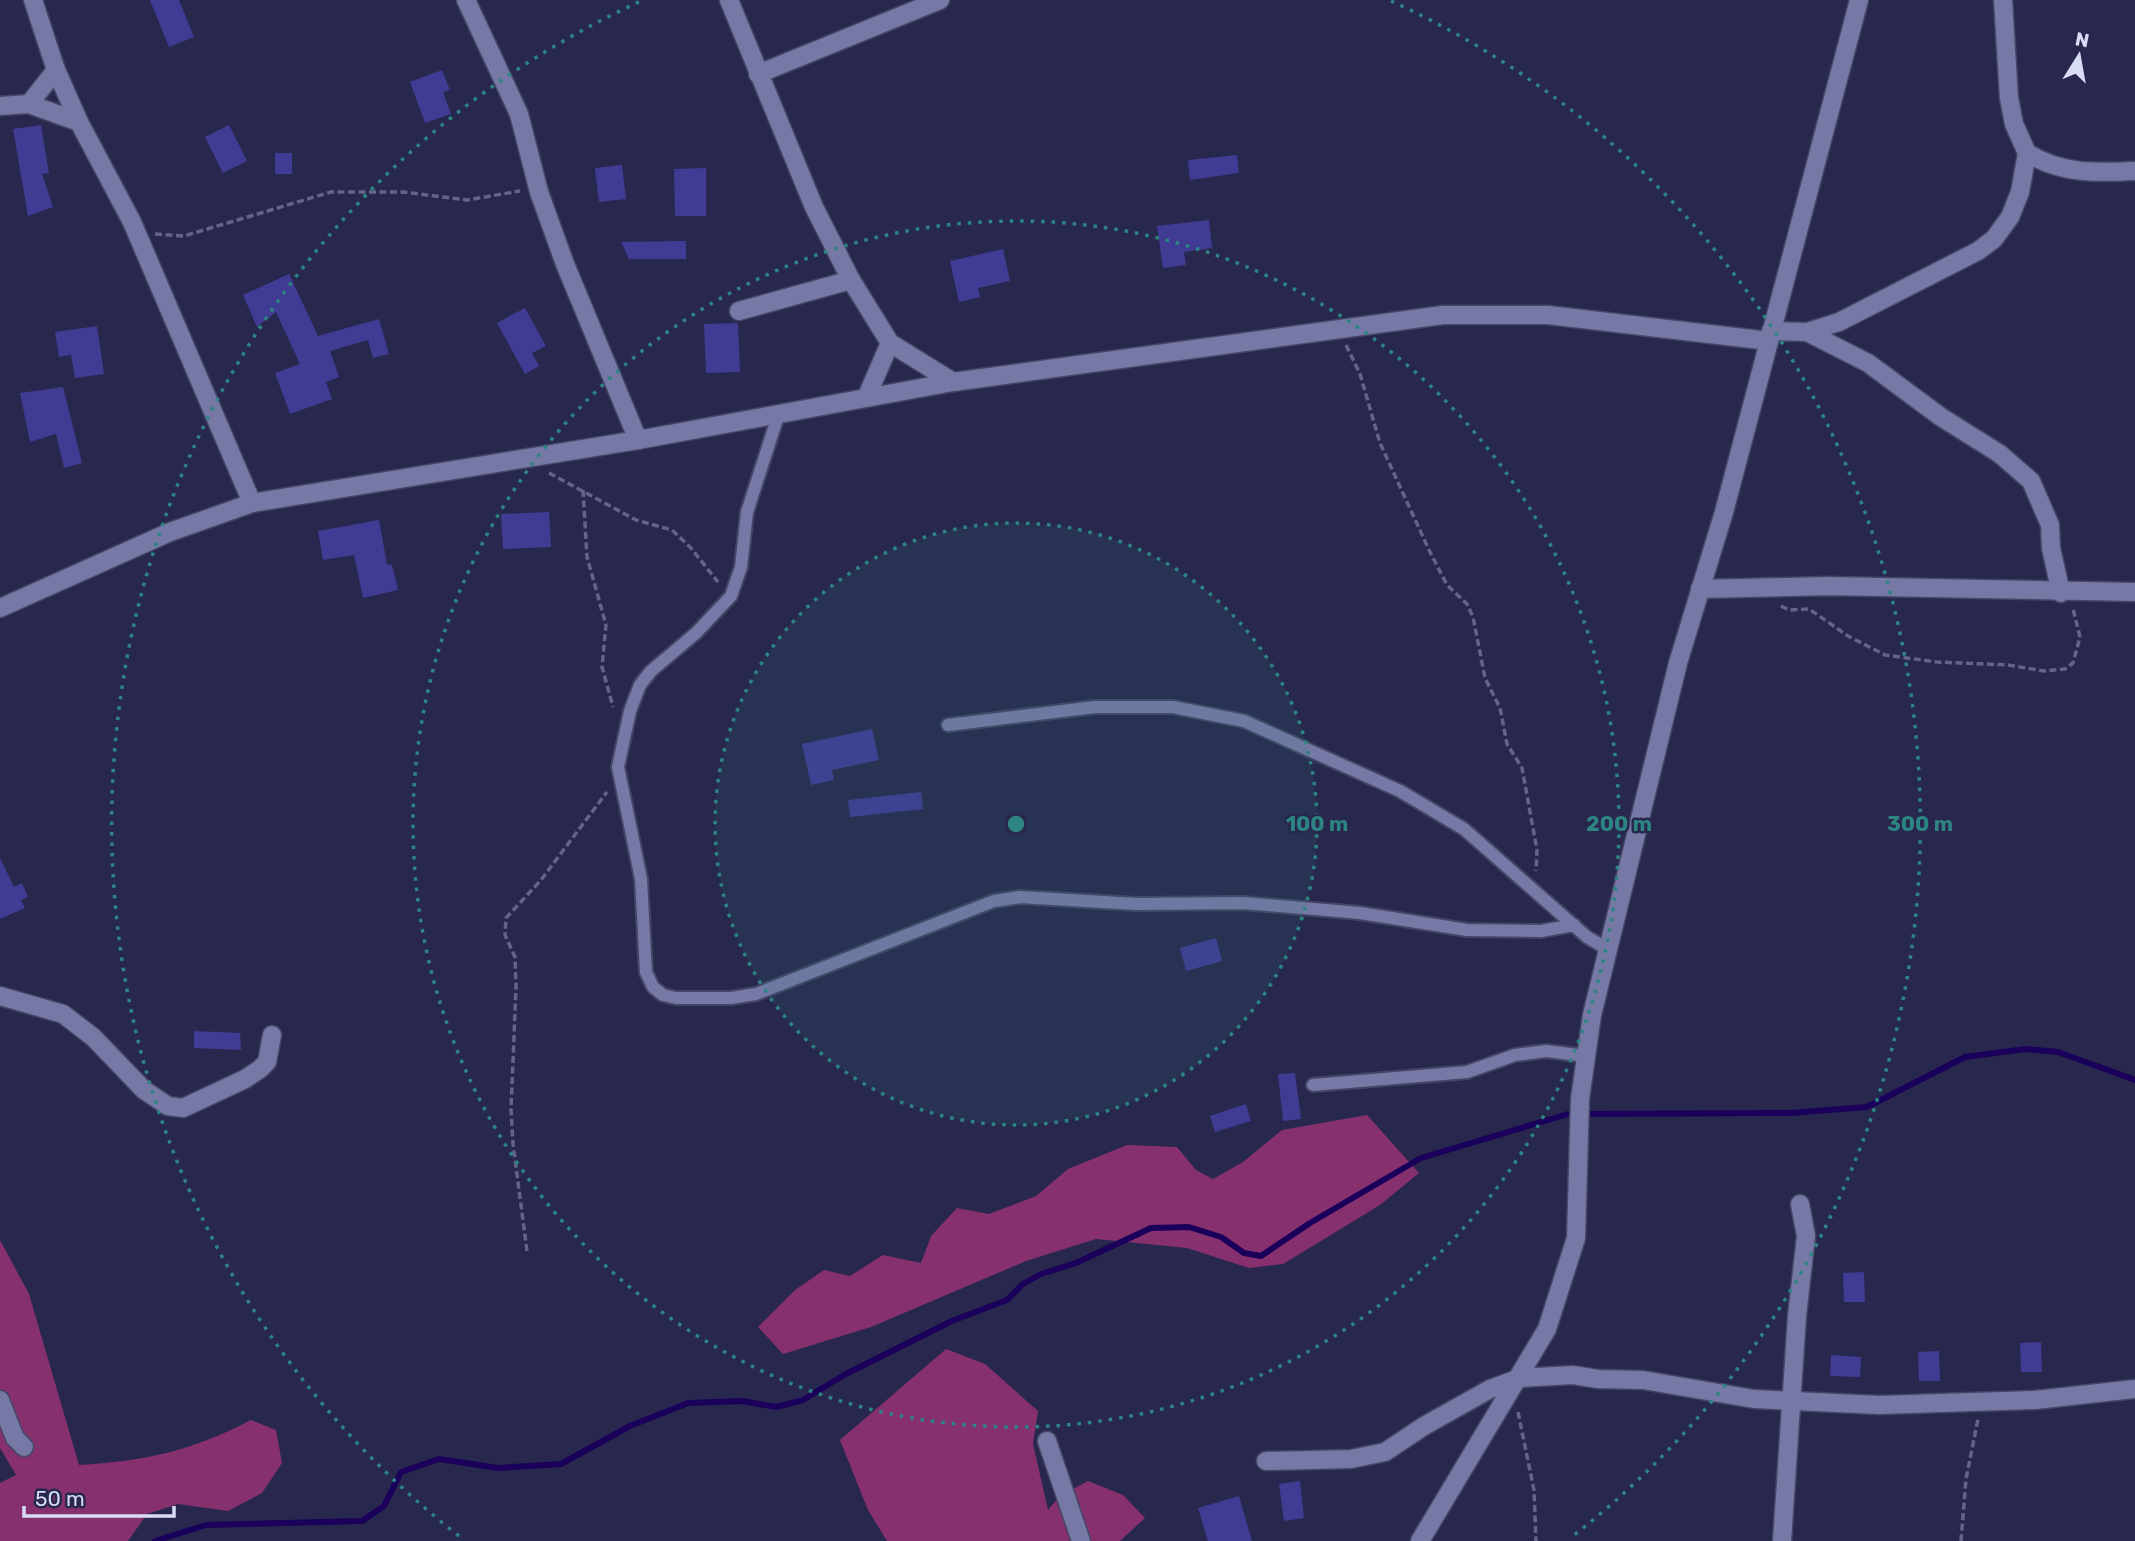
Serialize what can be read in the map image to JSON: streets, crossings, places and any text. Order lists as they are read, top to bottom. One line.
{"scale_bar":"50 m","north":"top","rings":["100 m","200 m","300 m"]}
